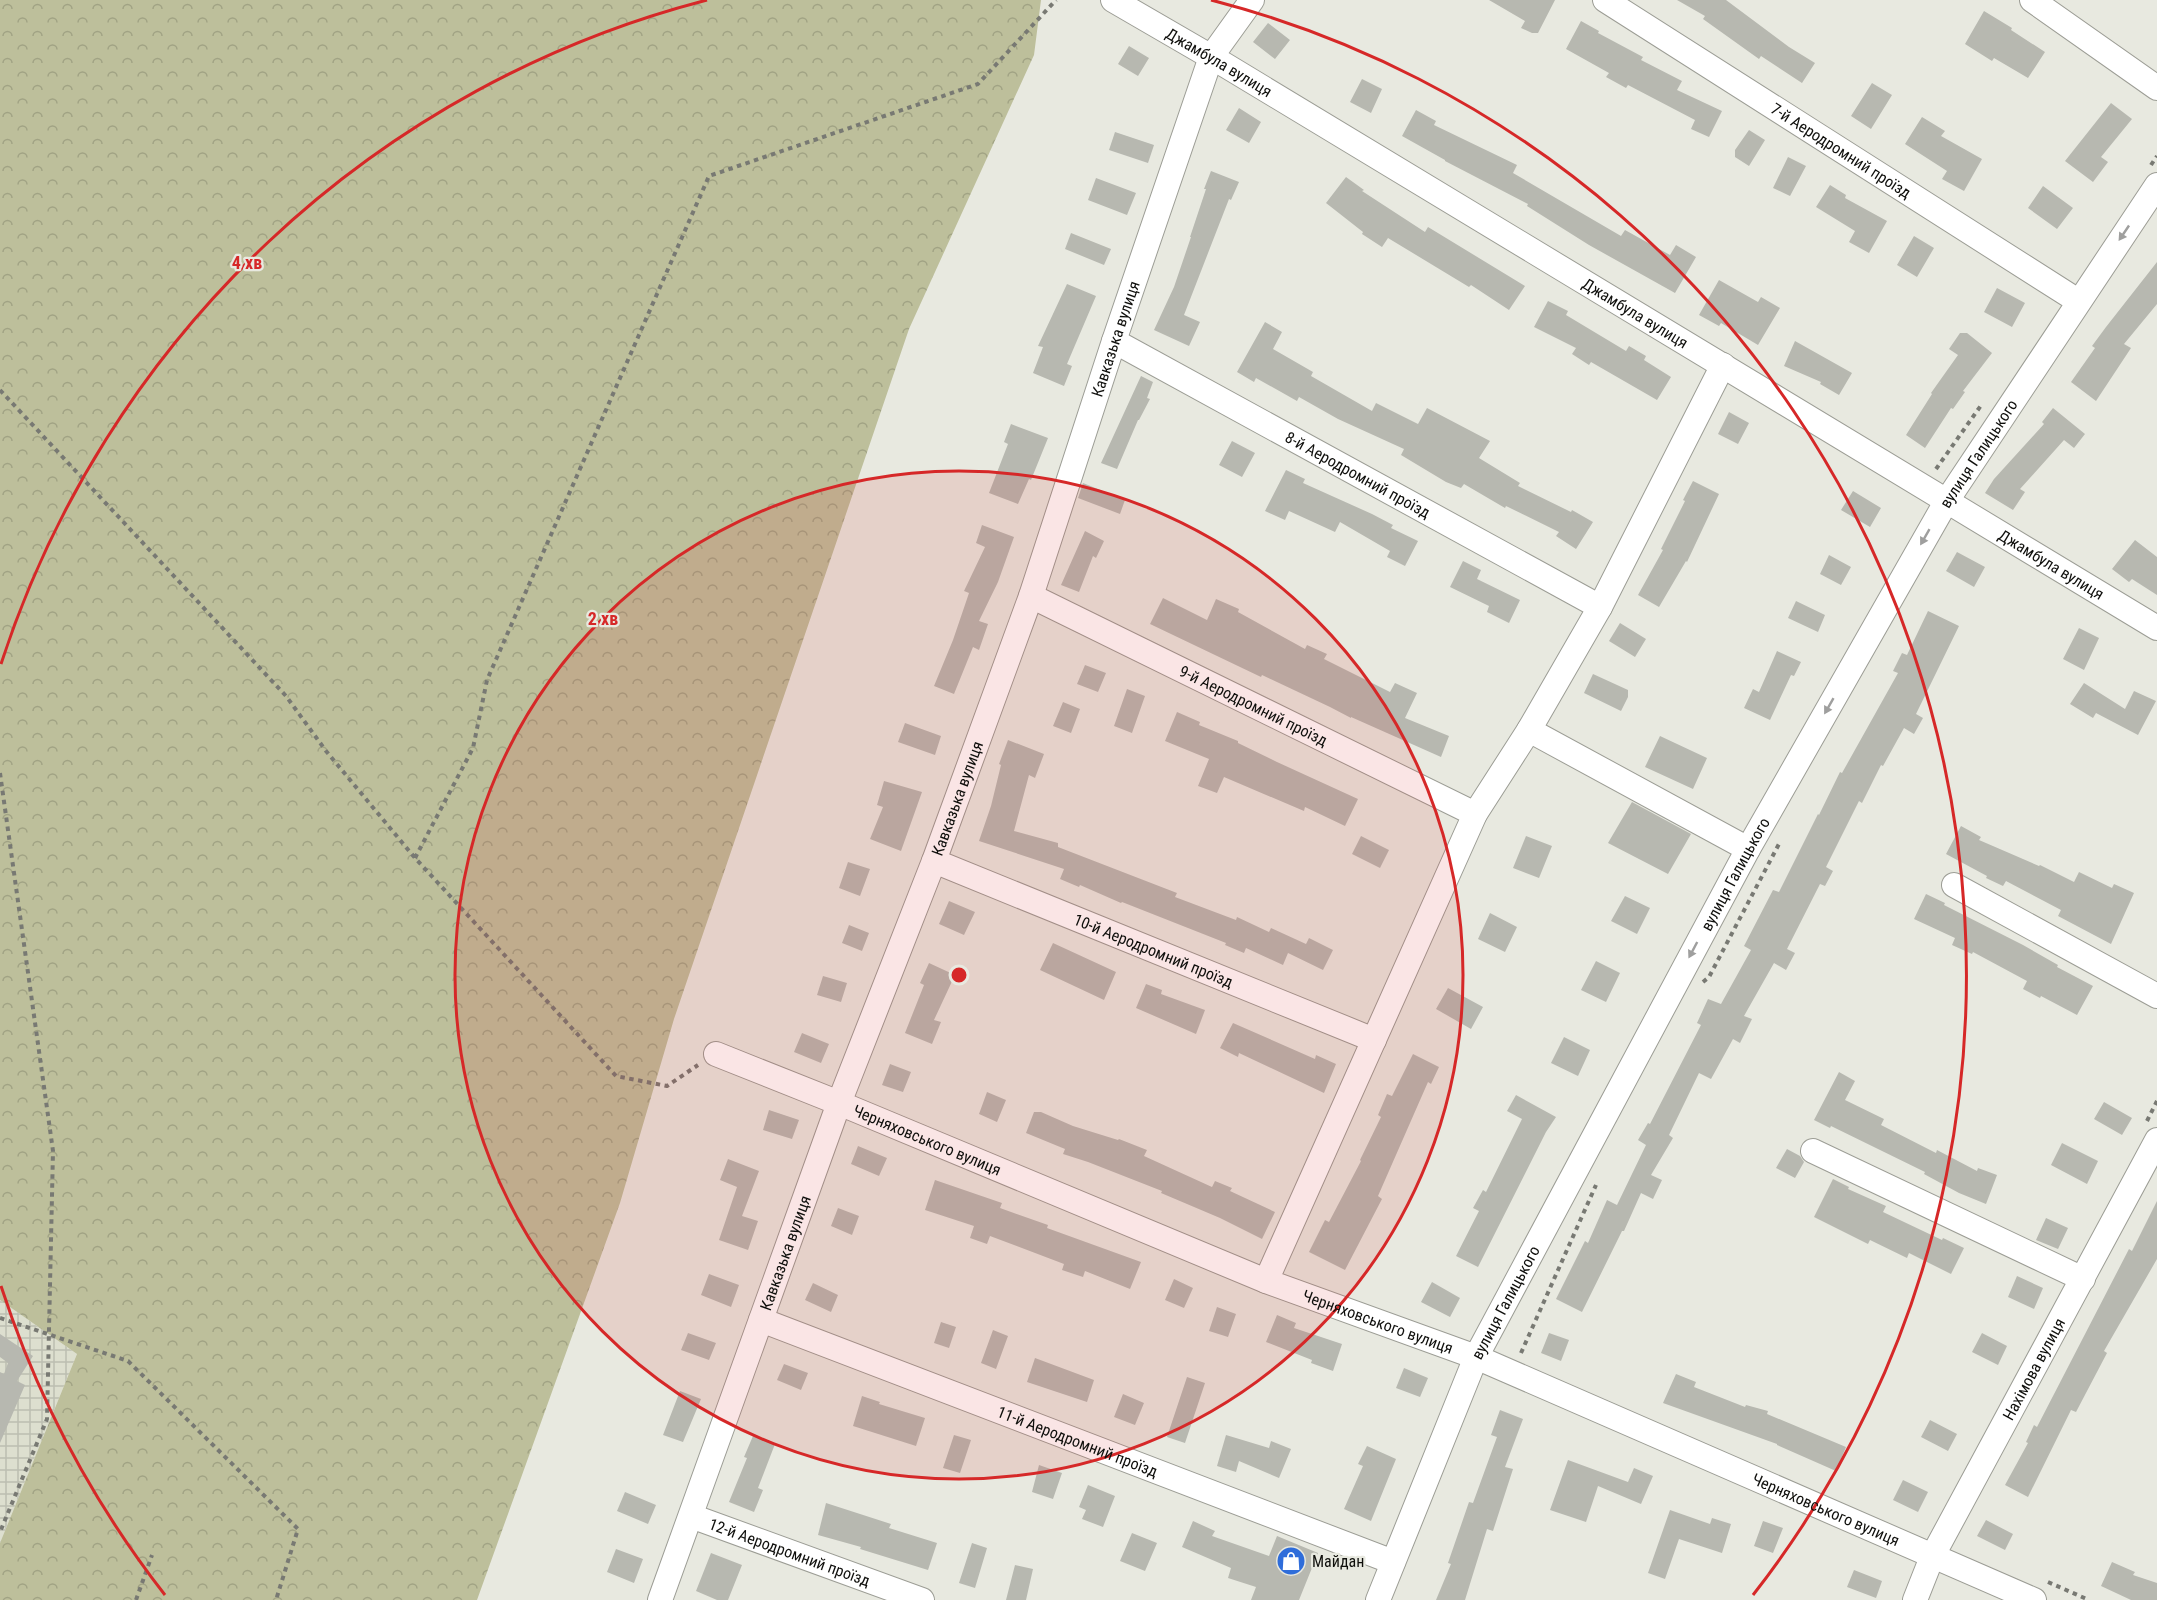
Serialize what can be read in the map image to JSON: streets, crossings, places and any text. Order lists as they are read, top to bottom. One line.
{"streets":{"street":["Джамбула вулиця","7-й Аеродромний проїзд","Кавказька вулиця","вулиця Галицького","8-й Аеродромний проїзд","9-й Аеродромний проїзд","10-й Аеродромний проїзд","Черняховського вулиця","Нахімова вулиця","11-й Аеродромний проїзд","12-й Аеродромний проїзд"]},"crossings":[["Джамбула вулиця","Кавказька вулиця"],["Джамбула вулиця","вулиця Галицького"],["7-й Аеродромний проїзд","вулиця Галицького"],["Кавказька вулиця","8-й Аеродромний проїзд"],["Кавказька вулиця","9-й Аеродромний проїзд"],["Кавказька вулиця","10-й Аеродромний проїзд"],["Кавказька вулиця","Черняховського вулиця"],["Кавказька вулиця","11-й Аеродромний проїзд"],["Кавказька вулиця","12-й Аеродромний проїзд"],["вулиця Галицького","Черняховського вулиця"],["вулиця Галицького","11-й Аеродромний проїзд"],["Черняховського вулиця","Нахімова вулиця"]],"one_way":["вулиця Галицького"],"places":{"shop":["Майдан"]},"rings":["4 хв","2 хв"]}
